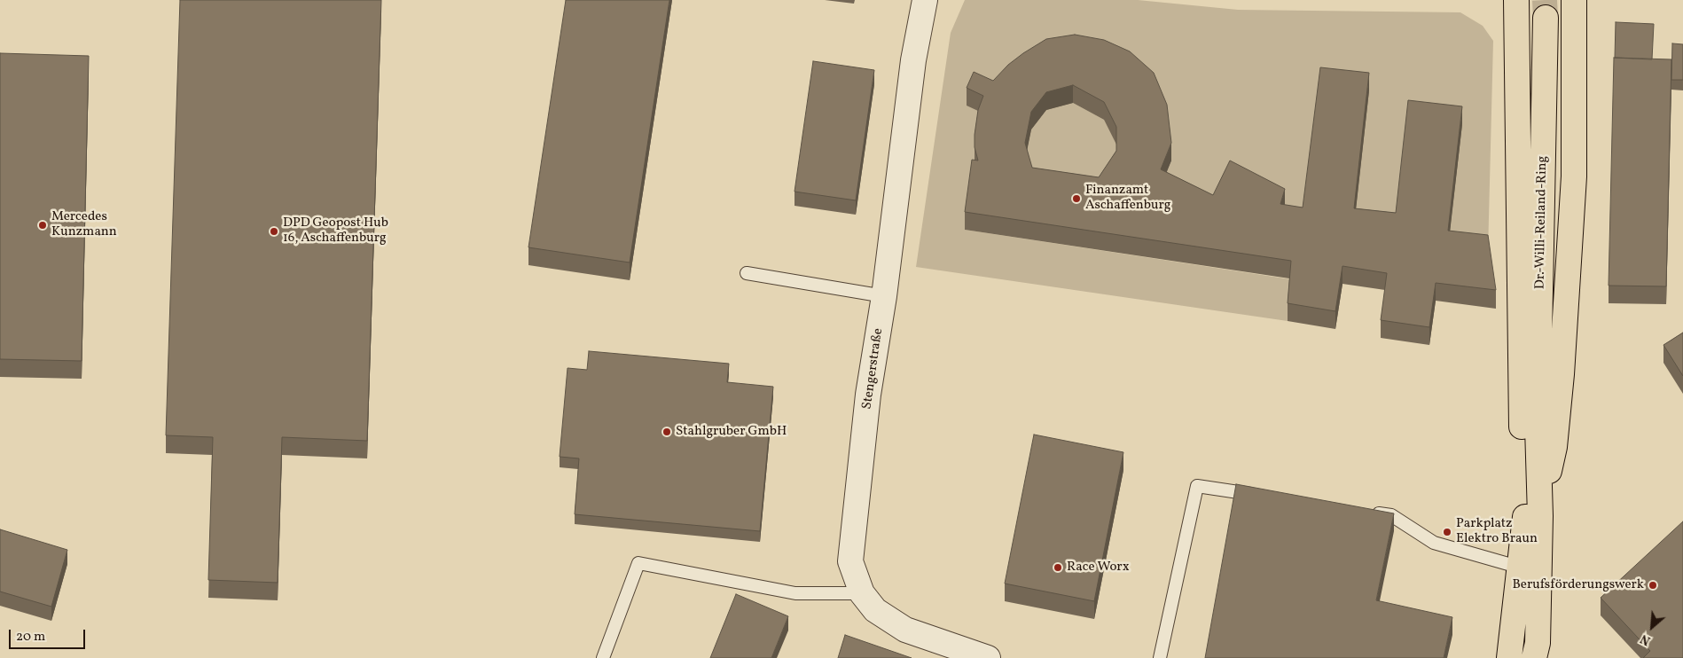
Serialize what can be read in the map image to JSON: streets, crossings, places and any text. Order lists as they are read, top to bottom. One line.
{"streets":{"main road":["Dr.-Willi-Reiland-Ring"],"street":["Stengerstraße"]},"places":["Finanzamt Aschaffenburg","Mercedes Kunzmann","DPD Geopost Hub 16, Aschaffenburg","Stahlgruber GmbH","Parkplatz Elektro Braun","Race Worx","Berufsförderungswerk"],"scale_bar":"20 m","north":"bottom left"}
